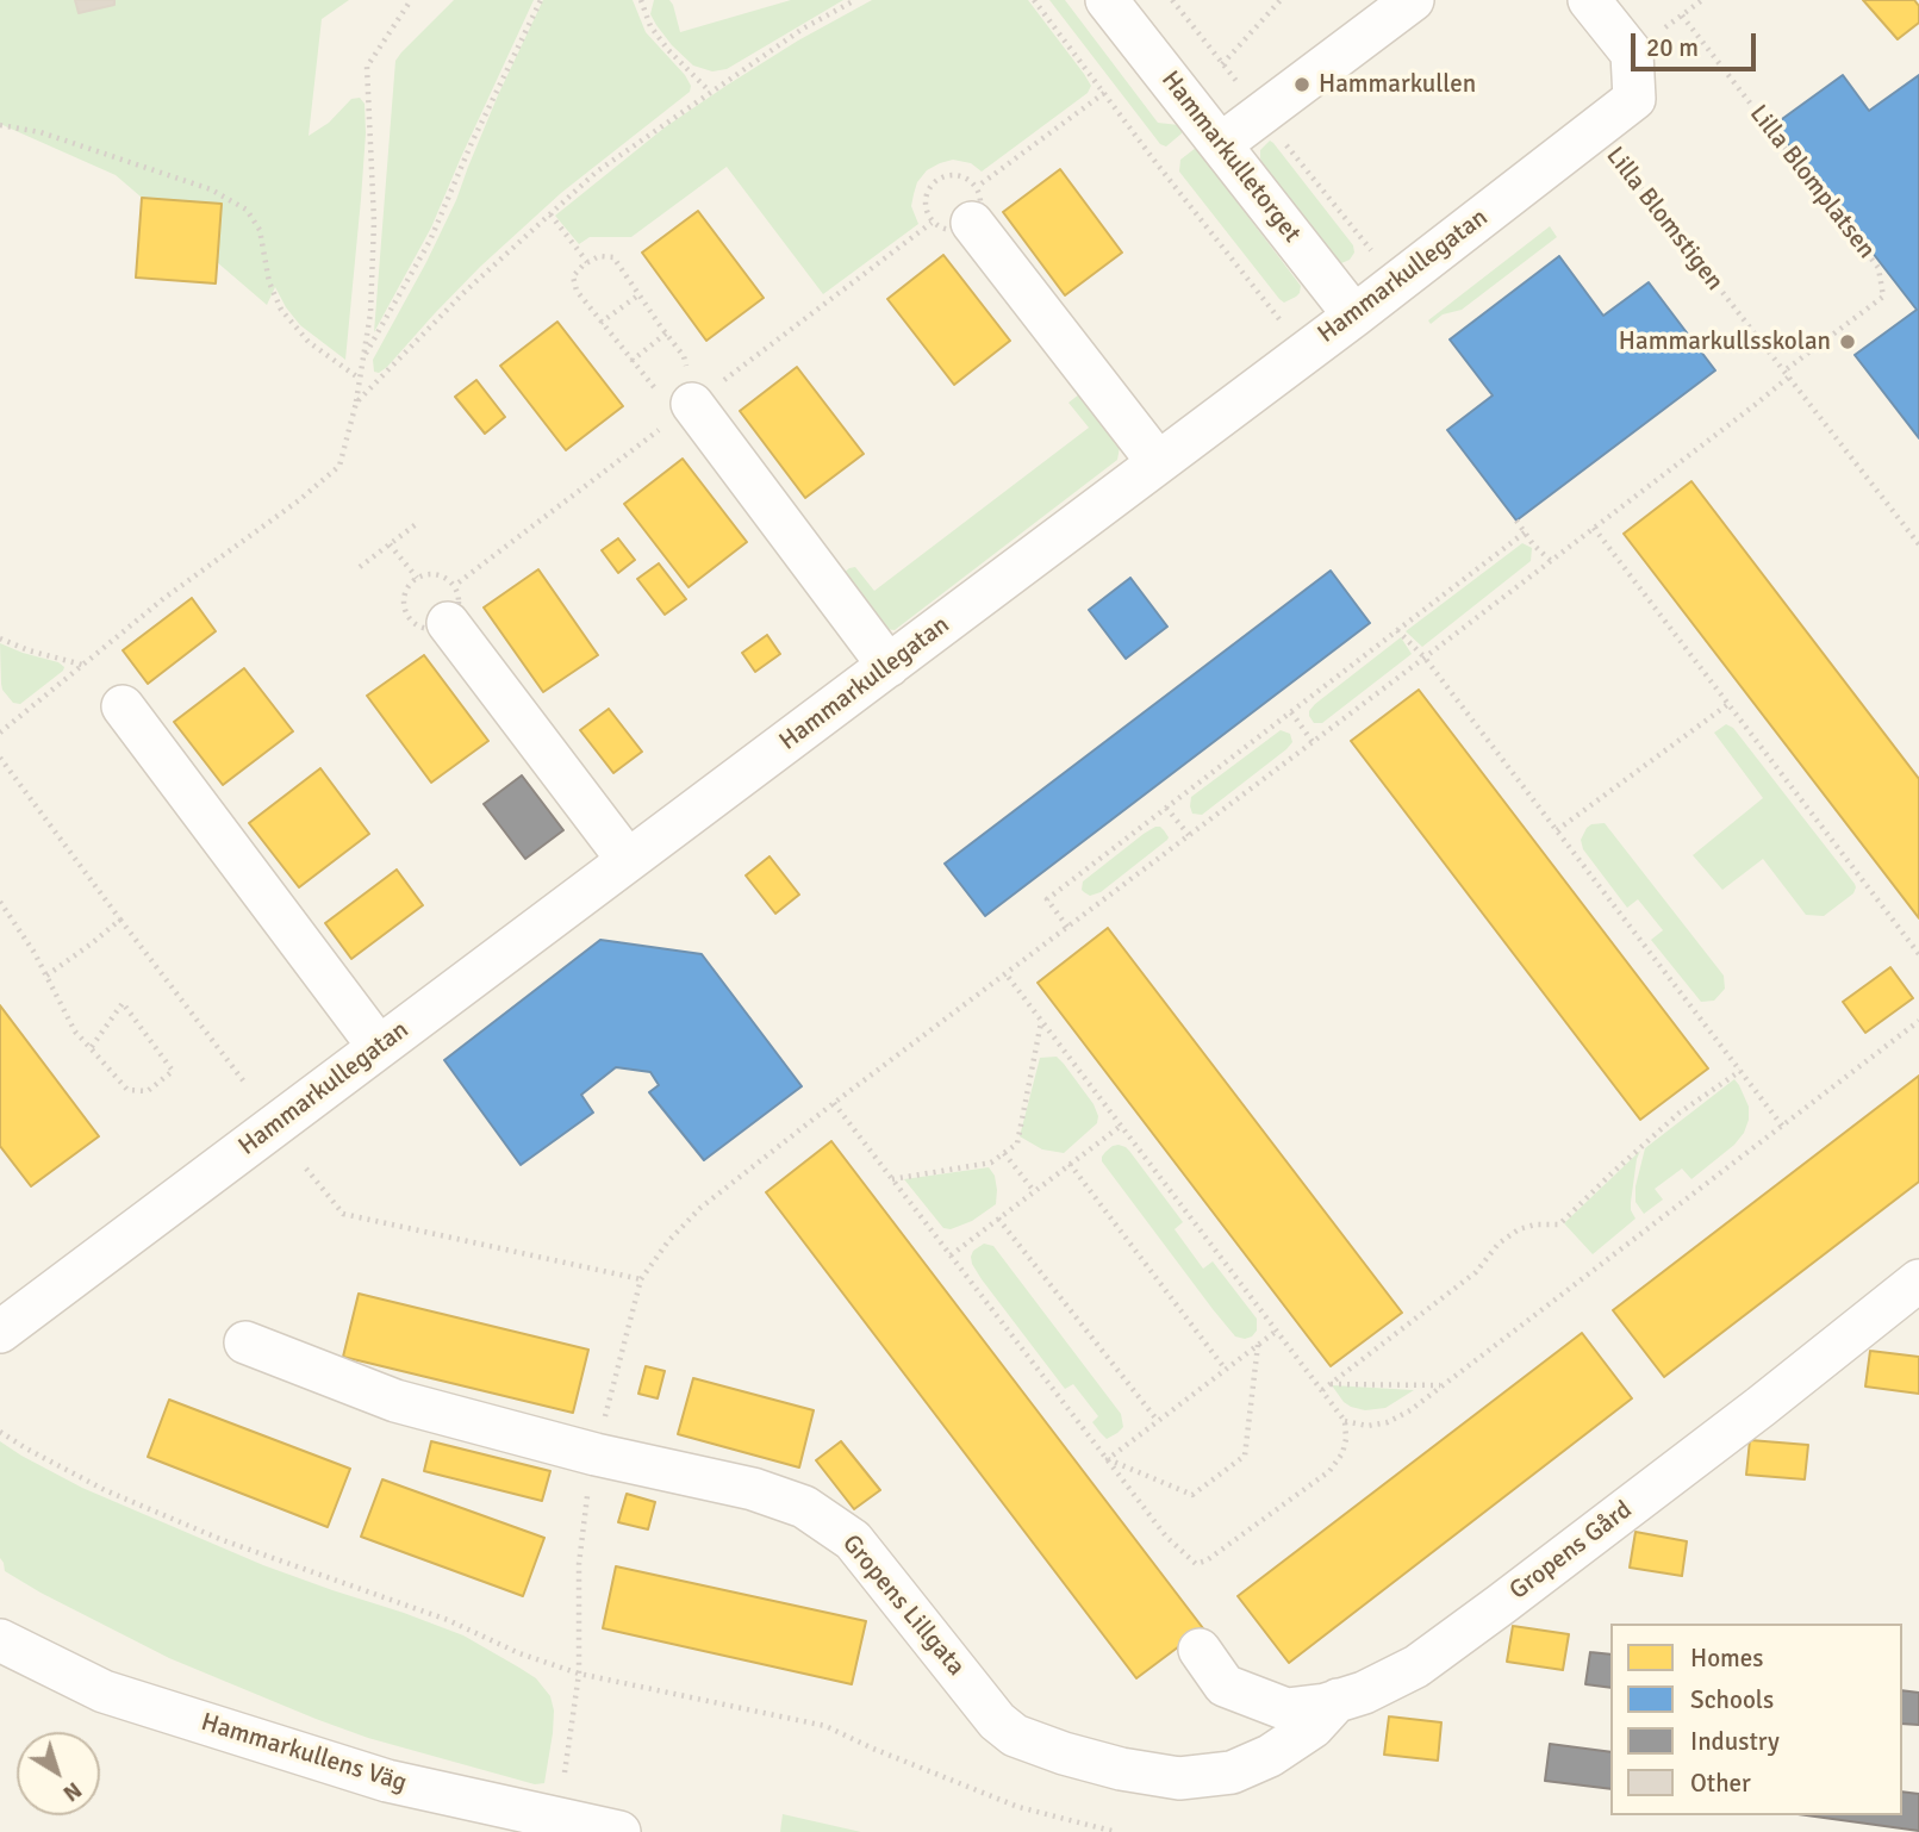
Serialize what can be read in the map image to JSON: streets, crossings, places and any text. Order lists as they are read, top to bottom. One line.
{"streets":{"street":["Hammarkulletorget","Hammarkullegatan","Gropens Gård","Gropens Lillgata","Hammarkullens Väg"],"path":["Lilla Blomplatsen","Lilla Blomstigen"]},"crossings":[["Hammarkulletorget","Hammarkullegatan"],["Lilla Blomplatsen","Lilla Blomstigen"],["Lilla Blomstigen","Hammarkullegatan"],["Gropens Gård","Gropens Lillgata"]],"places":["Hammarkullen","Hammarkullsskolan"],"legend":["Homes","Schools","Industry","Other"],"scale_bar":"20 m","north":"bottom right"}
